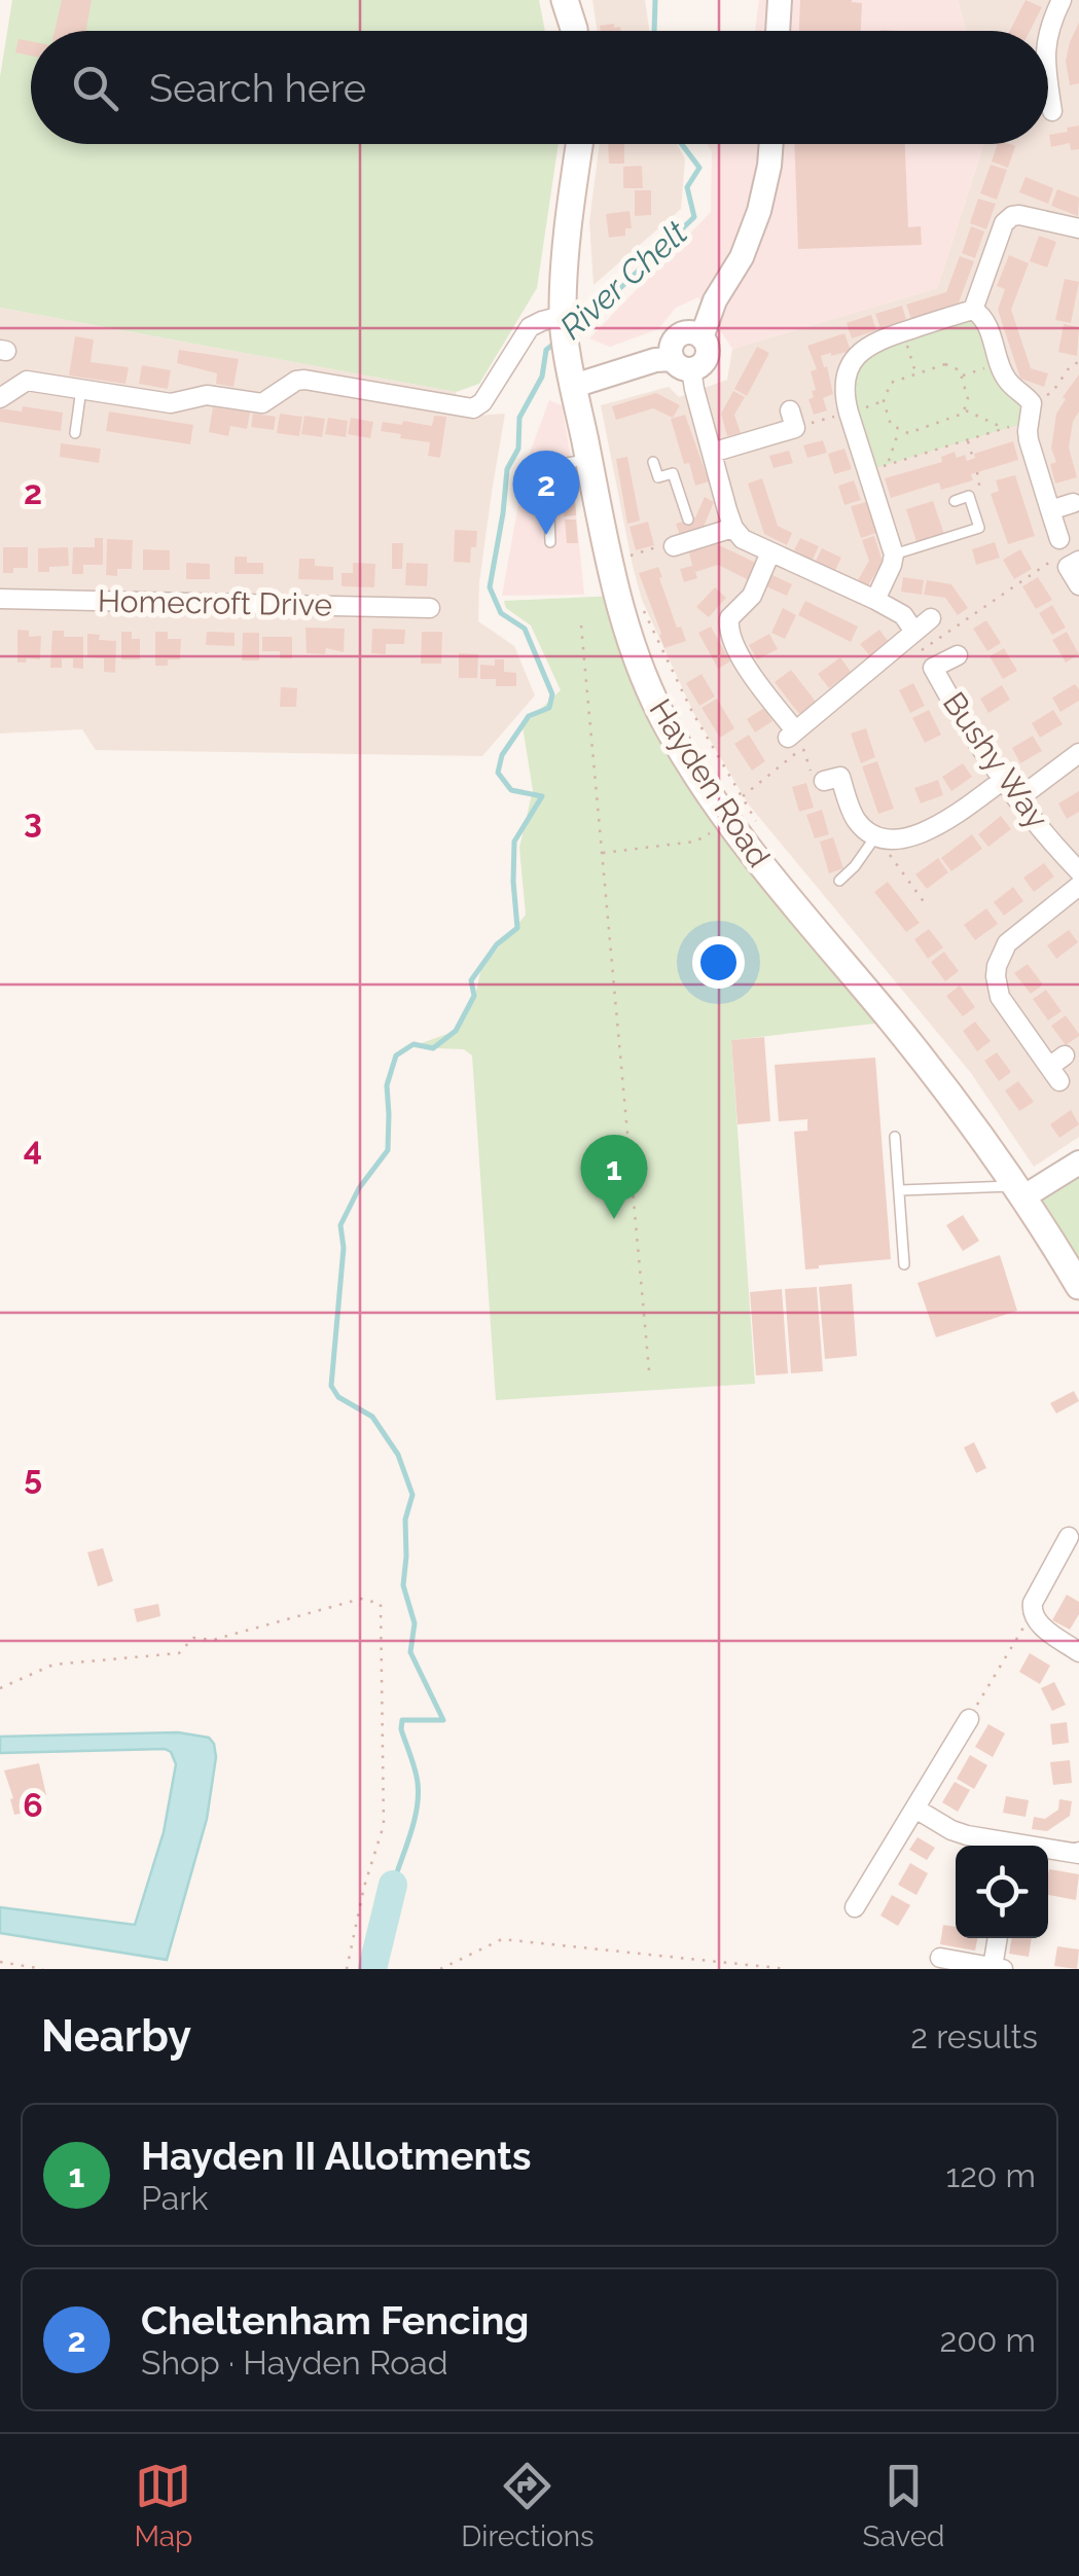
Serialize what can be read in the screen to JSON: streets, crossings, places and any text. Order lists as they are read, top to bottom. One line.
{"streets":{"main road":["Hayden Road"],"street":["Homecroft Drive","Bushy Way"]},"water":["River Chelt"],"page":{"search":"Search here","pins":["2","1"],"heading":["Nearby","2 results"],"list":[{"mark":"1","name":"Hayden II Allotments","note":"Park","value":"120 m"},{"mark":"2","name":"Cheltenham Fencing","note":"Shop · Hayden Road","value":"200 m"}],"nav":["Map","Directions","Saved"]},"grid":{"rows":["2","3","4","5","6"]}}
